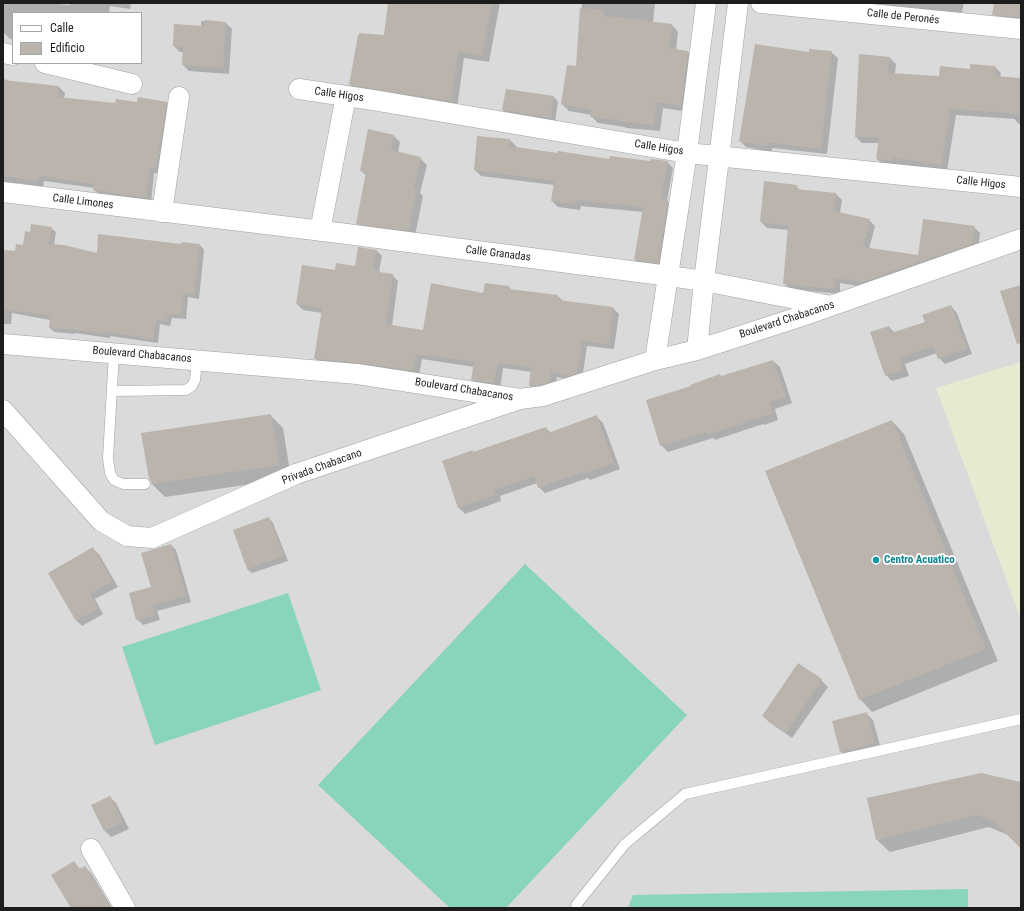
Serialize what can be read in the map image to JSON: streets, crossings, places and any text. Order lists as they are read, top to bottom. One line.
{"streets":{"street":["Calle de Peronés","Calle Higos","Calle Limones","Calle Granadas","Boulevard Chabacanos","Privada Chabacano"]},"crossings":[["Calle Limones","Calle Granadas"],["Calle Granadas","Boulevard Chabacanos"],["Boulevard Chabacanos","Privada Chabacano"]],"places":["Centro Acuatico"],"legend":["Calle","Edificio"]}
